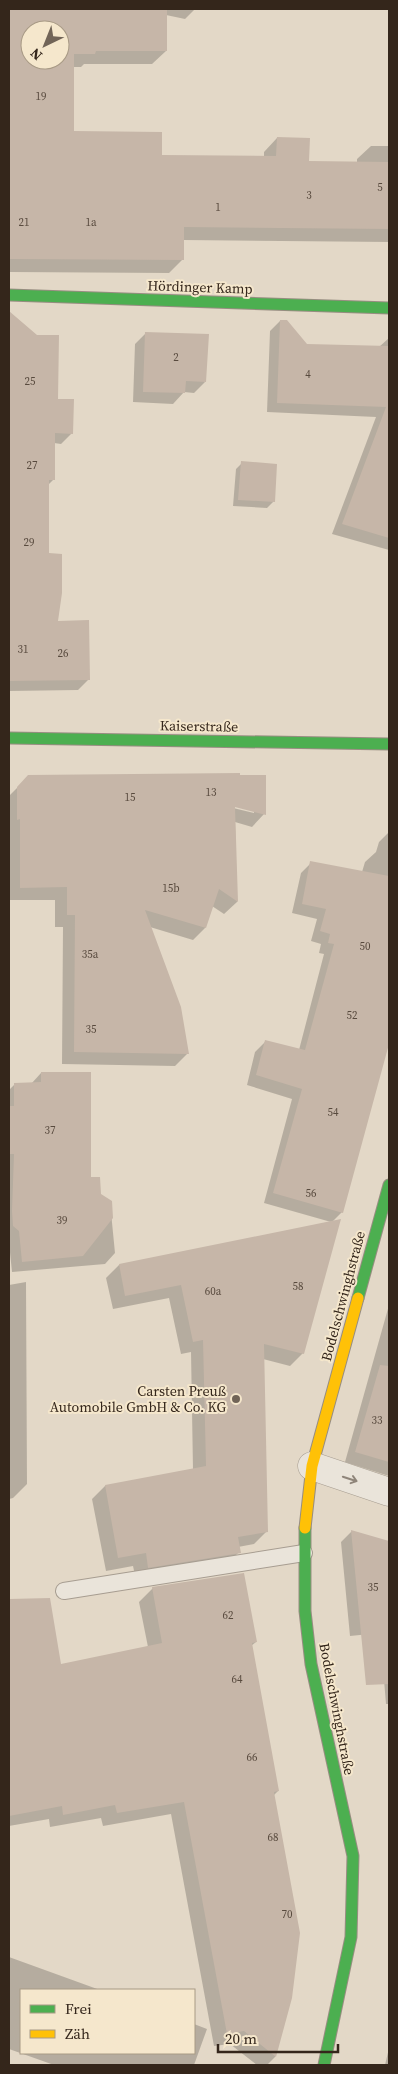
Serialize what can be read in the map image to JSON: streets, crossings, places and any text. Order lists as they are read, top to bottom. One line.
{"streets":{"street":["Hördinger Kamp","Kaiserstraße","Bodelschwinghstraße"]},"places":["Carsten Preuß Automobile GmbH & Co. KG"],"house_numbers":["19","5","3","1","21","1a","2","4","25","27","29","31","26","13","15","15b","50","35a","52","35","54","37","56","39","58","60a","33","35","62","64","66","68","70"],"legend":["Frei","Zäh"],"scale_bar":"20 m","north":"bottom left"}
